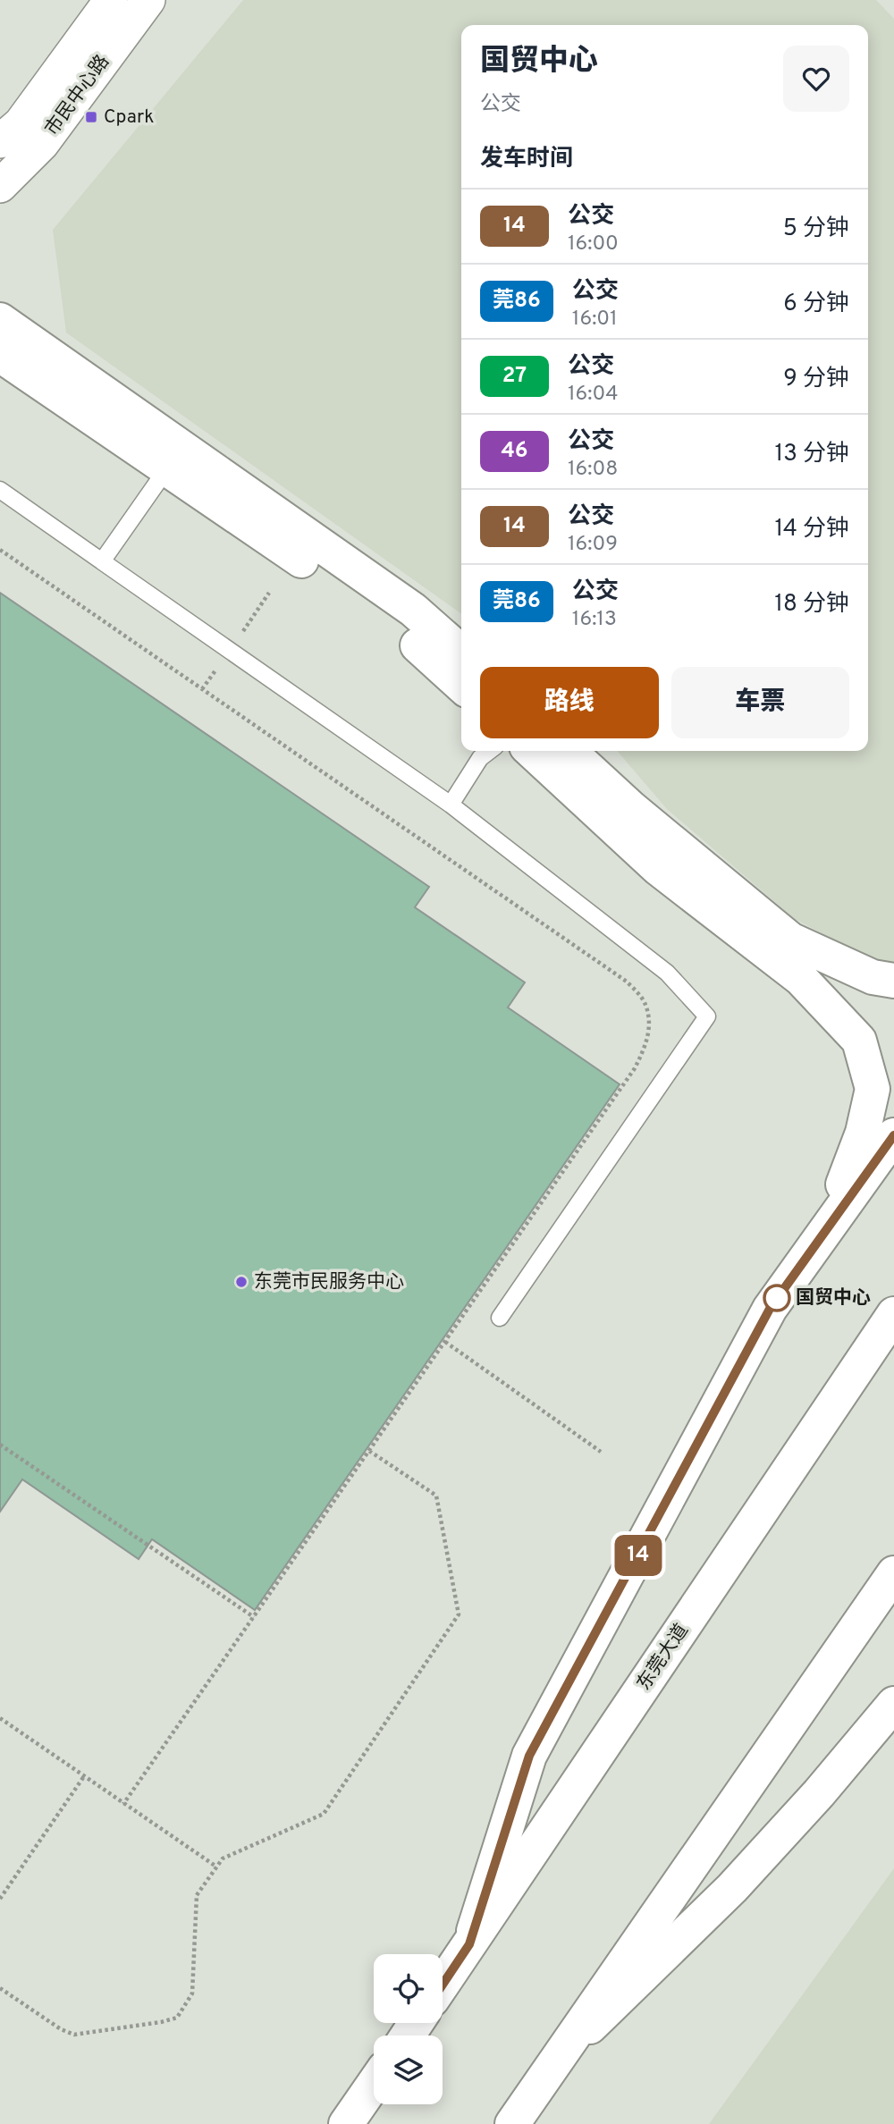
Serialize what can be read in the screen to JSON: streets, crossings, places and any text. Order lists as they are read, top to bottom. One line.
{"streets":{"main road":["东莞大道"],"street":["市民中心路"]},"places":{"transit":["Cpark"],"other":["东莞市民服务中心","国贸中心"]},"lines":["bus line 14"],"page":{"on_map":"14","heading":[["国贸中心","公交"],"发车时间"],"list":[{"mark":"14","name":"公交","note":"16:00","value":"5 分钟"},{"mark":"莞86","name":"公交","note":"16:01","value":"6 分钟"},{"mark":"27","name":"公交","note":"16:04","value":"9 分钟"},{"mark":"46","name":"公交","note":"16:08","value":"13 分钟"},{"mark":"14","name":"公交","note":"16:09","value":"14 分钟"},{"mark":"莞86","name":"公交","note":"16:13","value":"18 分钟"}],"buttons":["路线","车票"]}}
